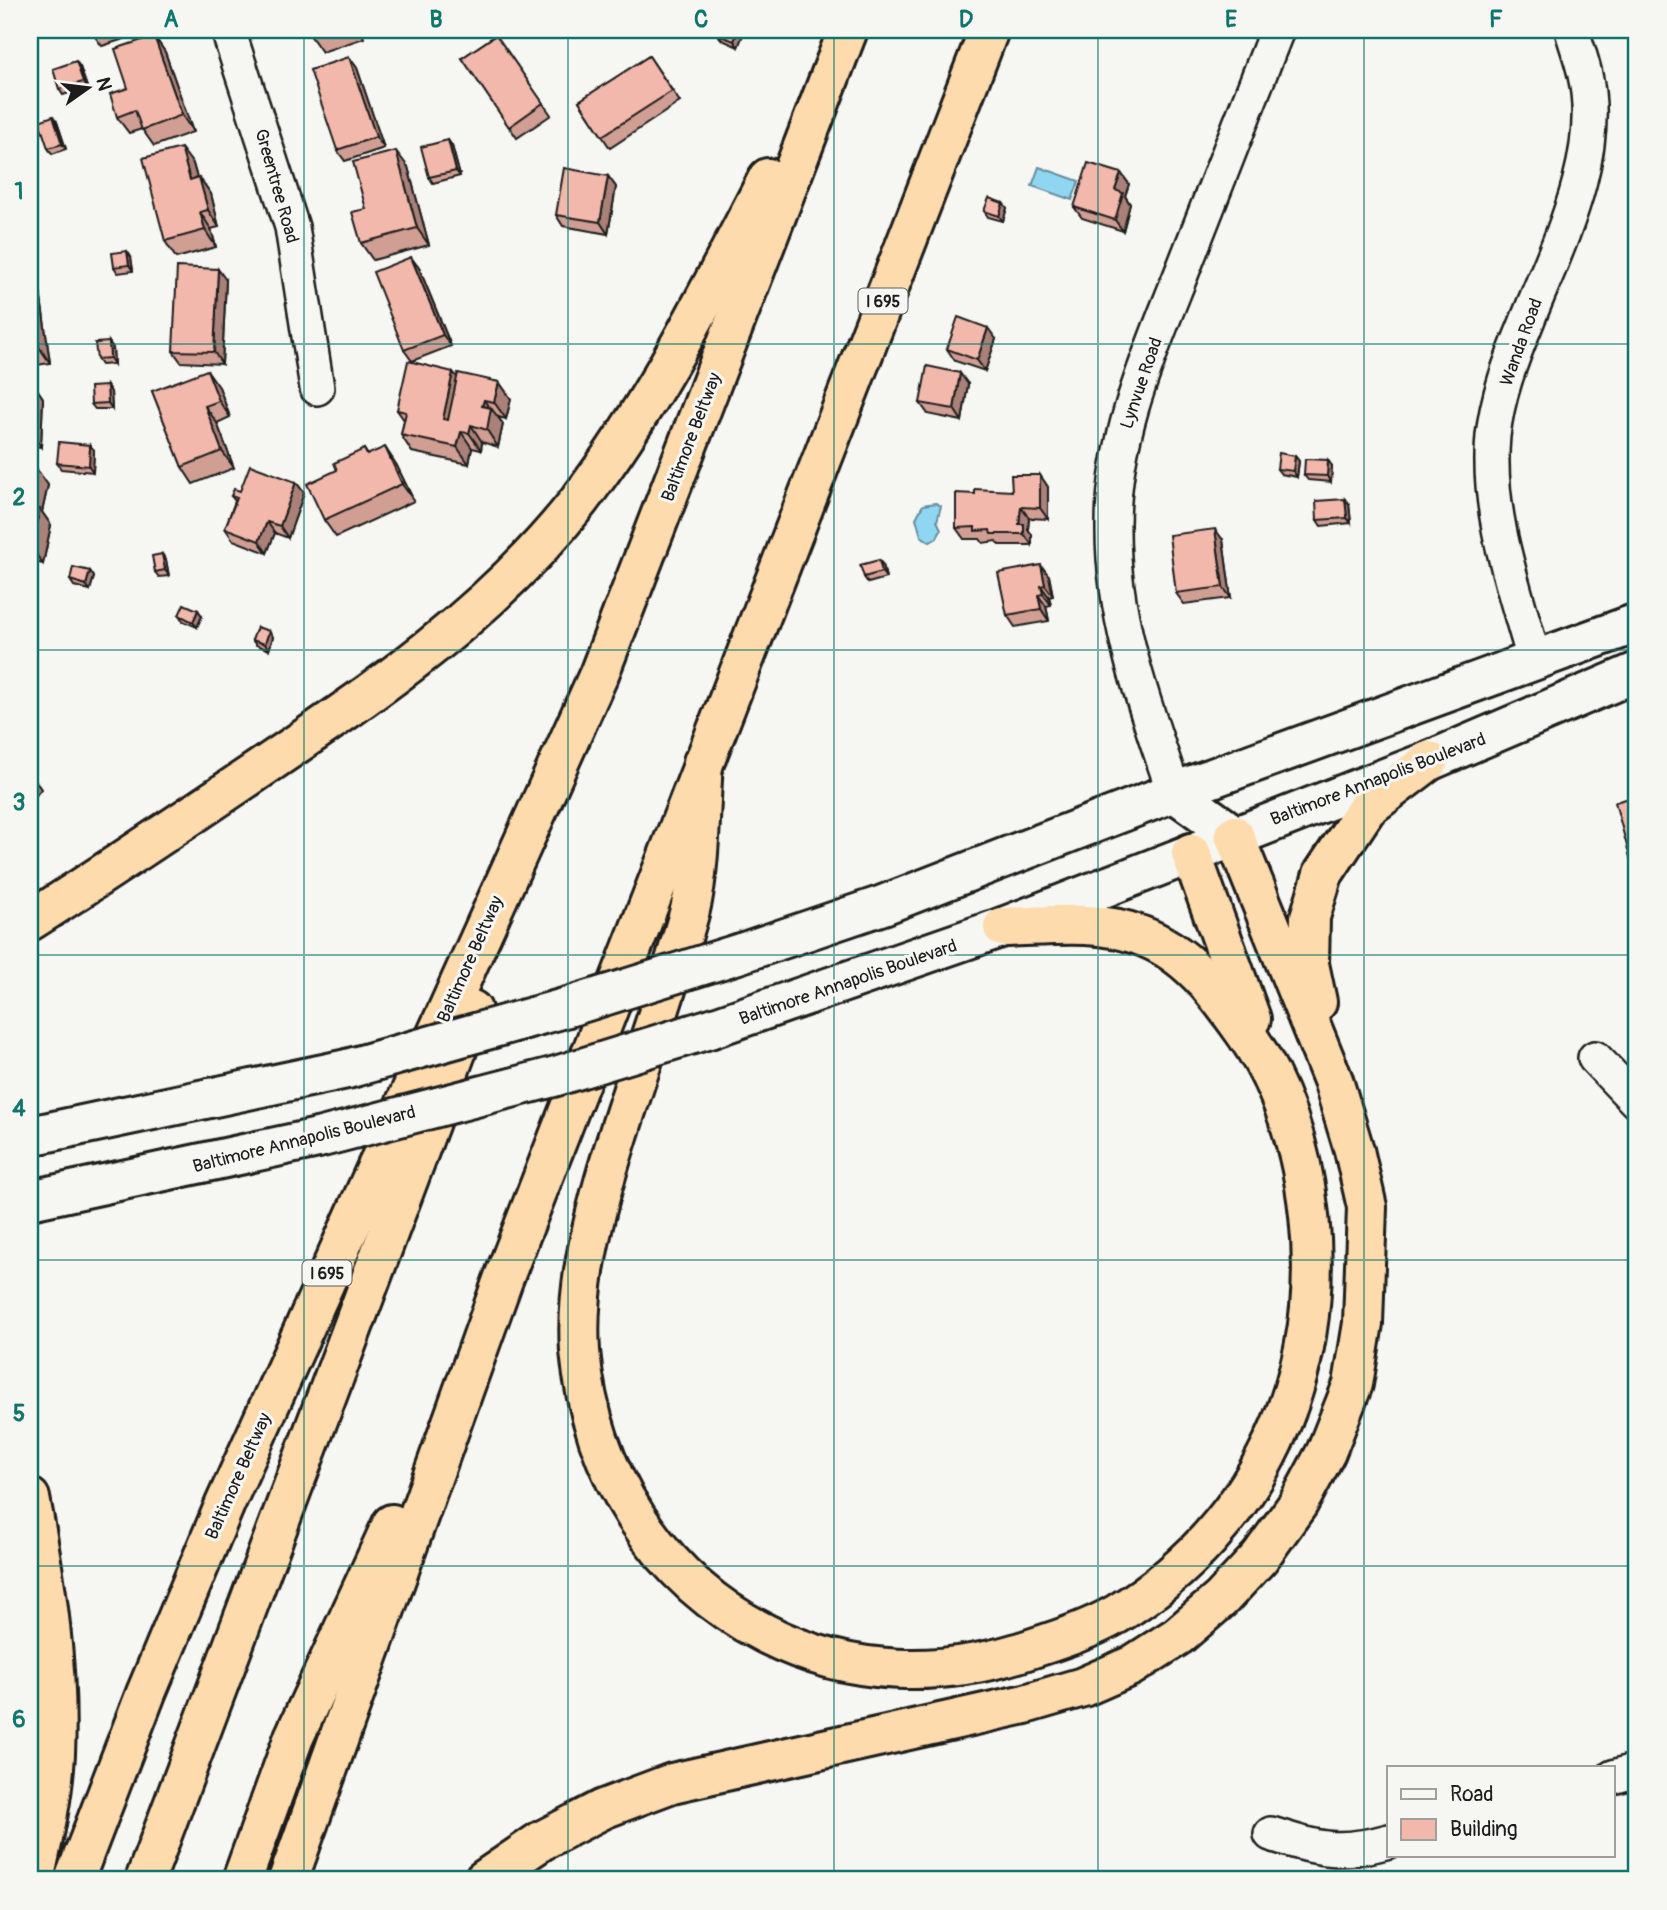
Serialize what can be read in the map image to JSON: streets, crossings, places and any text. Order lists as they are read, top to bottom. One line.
{"streets":{"highway":["I 695","Baltimore Beltway"],"main road":["Baltimore Annapolis Boulevard"],"street":["Greentree Road","Wanda Road","Lynvue Road"]},"legend":["Road","Building"],"north":"right","grid":{"columns":["A","B","C","D","E","F"],"rows":["1","2","3","4","5","6"]}}
